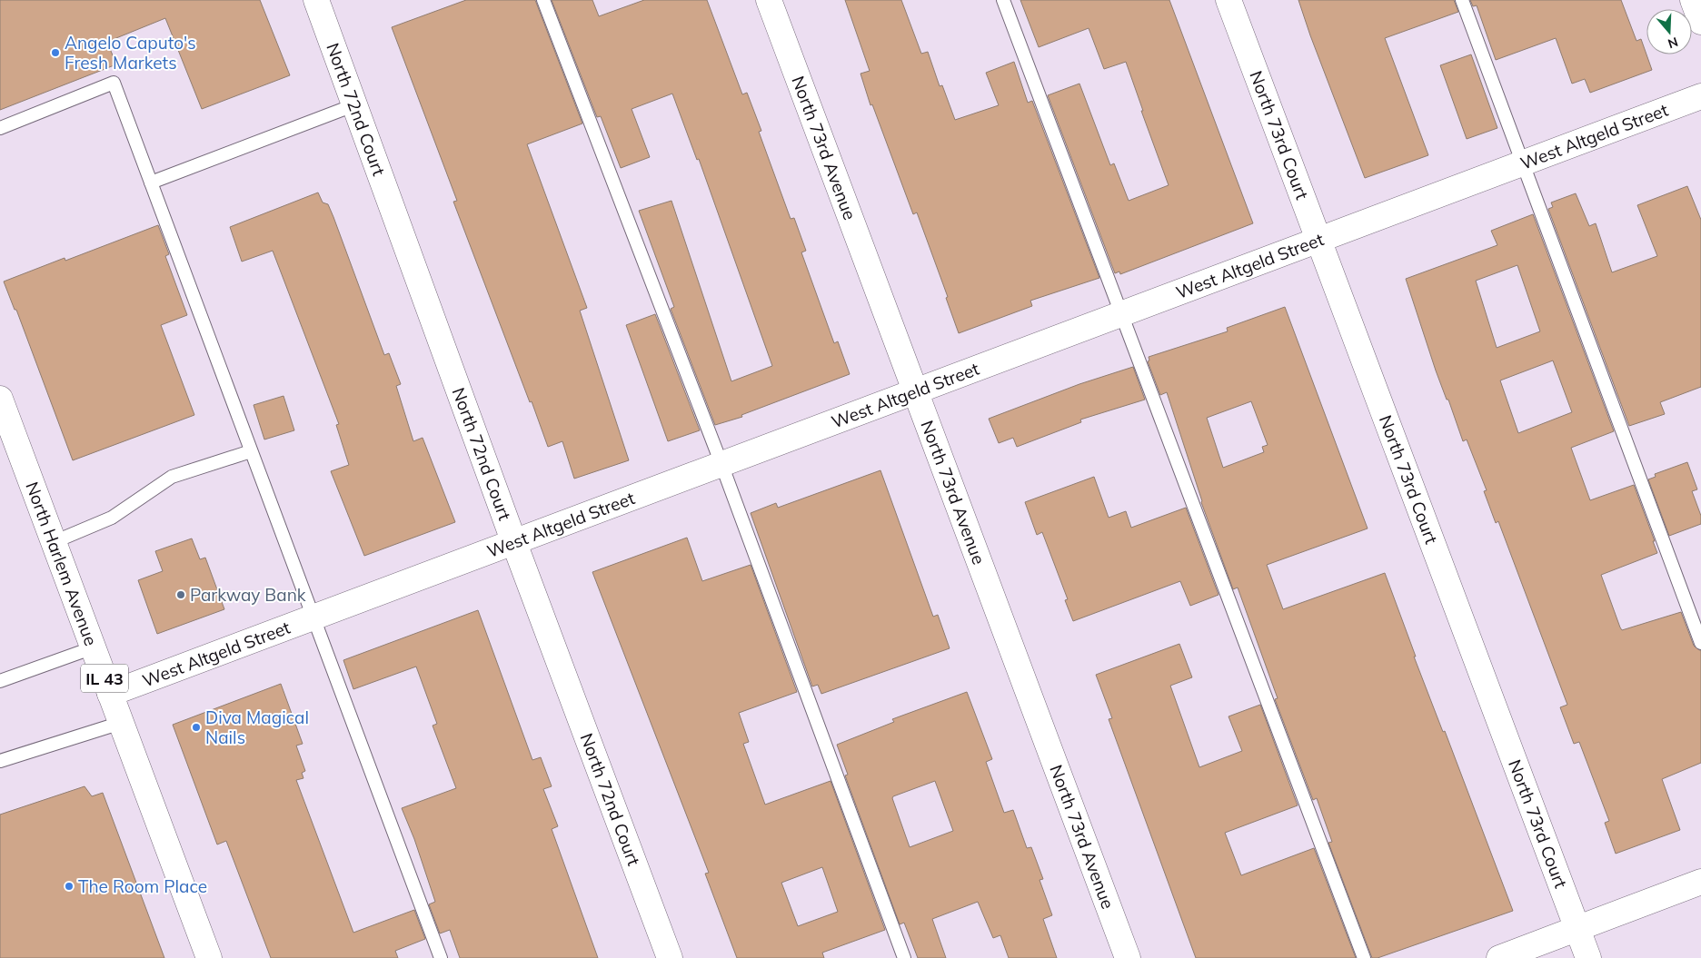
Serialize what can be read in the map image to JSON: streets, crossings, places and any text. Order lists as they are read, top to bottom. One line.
{"streets":{"street":["North 72nd Court","North 73rd Court","West Altgeld Street","North 73rd Avenue","North Harlem Avenue","IL 43"]},"crossings":[["North 72nd Court","West Altgeld Street"],["North 73rd Court","West Altgeld Street"],["West Altgeld Street","North 73rd Avenue"],["West Altgeld Street","North Harlem Avenue"]],"places":["Angelo Caputo's Fresh Markets","Parkway Bank","Diva Magical Nails","The Room Place"],"north":"bottom"}
